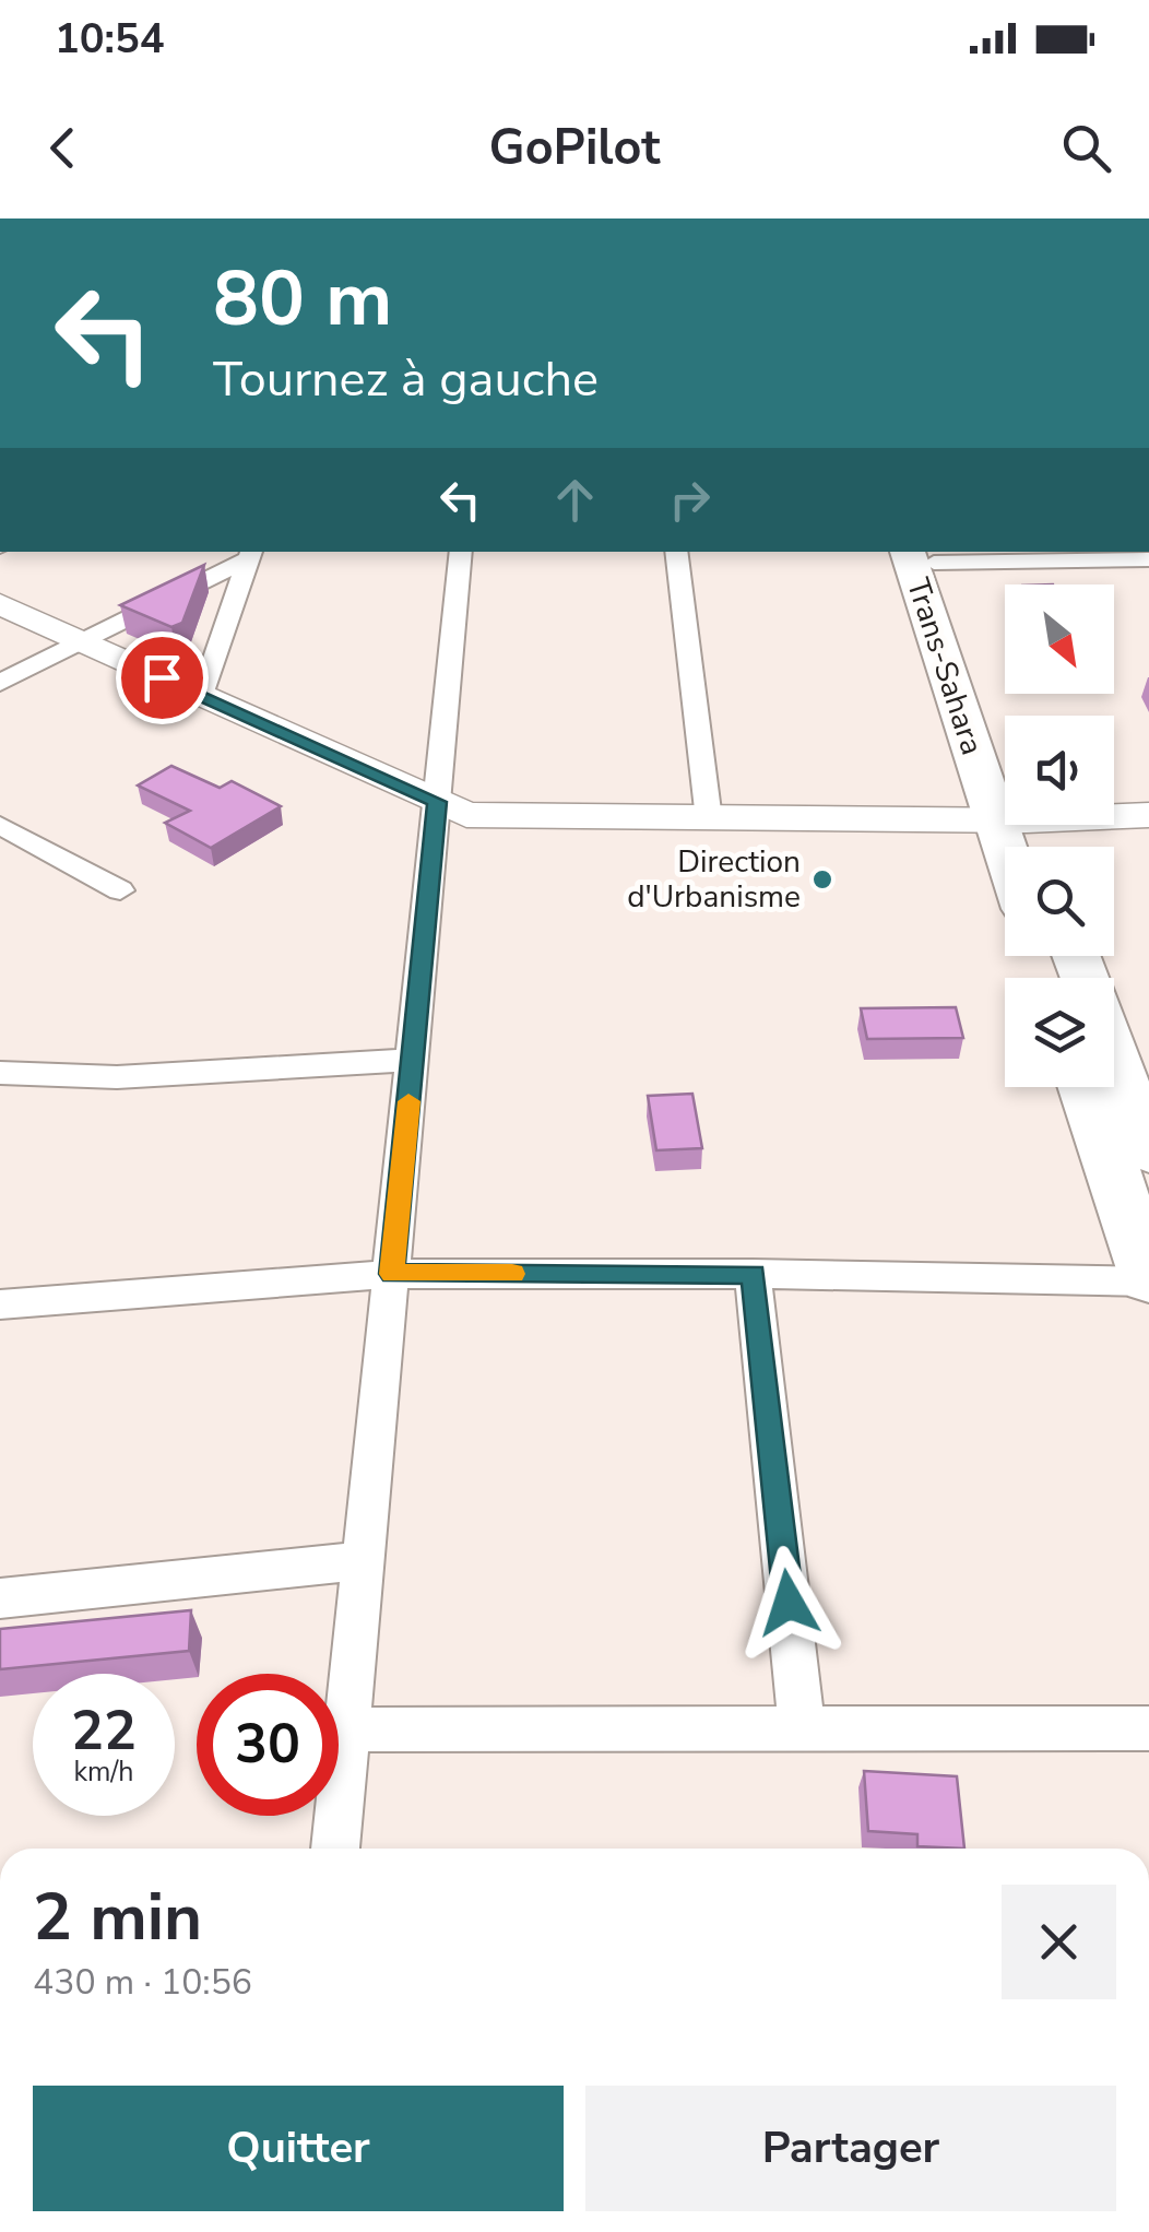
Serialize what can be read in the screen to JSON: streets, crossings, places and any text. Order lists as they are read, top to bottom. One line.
{"streets":{"main road":["Trans-Sahara"]},"places":["Direction d'Urbanisme"],"north":"bottom right","page":{"status":"10:54","header":"GoPilot","turn":["80 m","Tournez à gauche"],"speed":"22 km/h","limit":"30","heading":["2 min","430 m · 10:56"],"buttons":["Quitter","Partager"]}}
